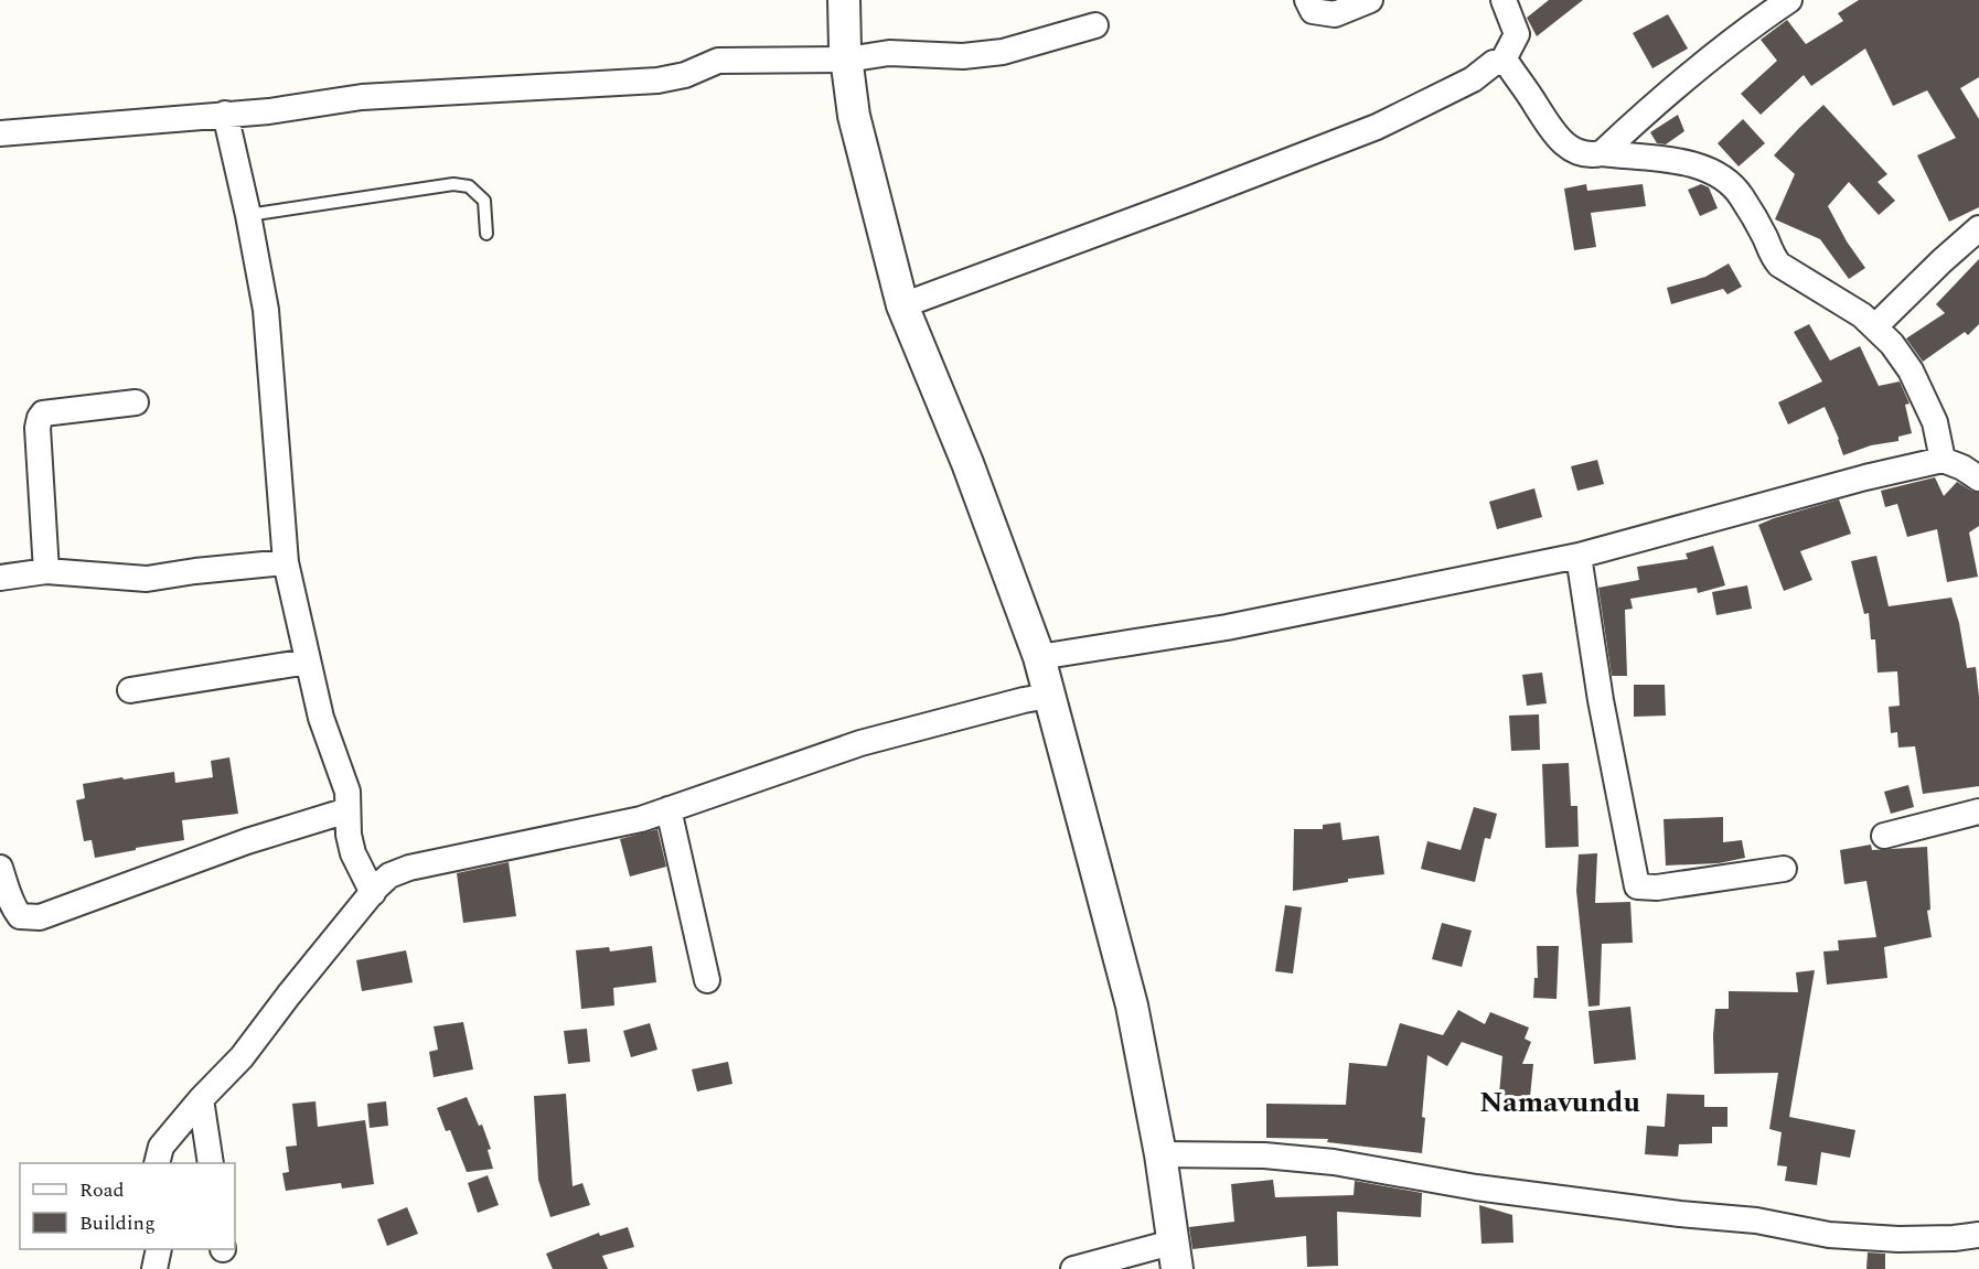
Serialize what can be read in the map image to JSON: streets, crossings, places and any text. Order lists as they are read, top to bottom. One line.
{"districts":["Namavundu"],"legend":["Road","Building"]}
